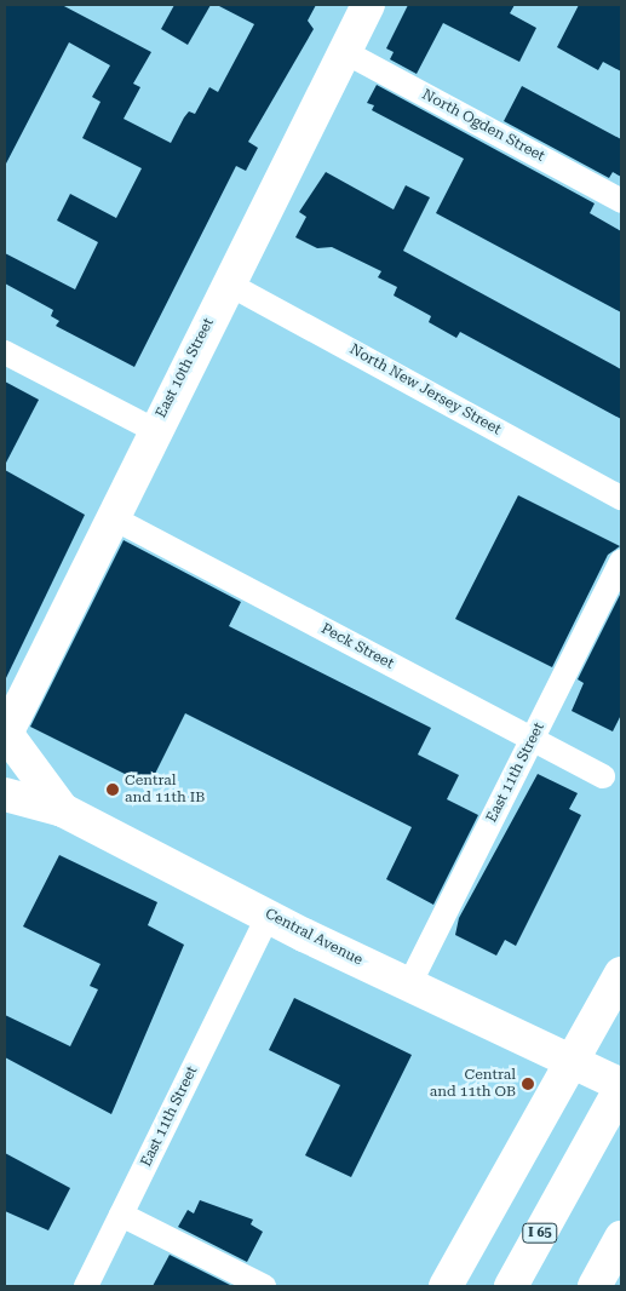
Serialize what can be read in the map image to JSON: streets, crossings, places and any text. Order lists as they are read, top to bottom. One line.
{"streets":{"main road":["East 10th Street","Central Avenue","I 65"],"street":["North Ogden Street","North New Jersey Street","Peck Street","East 11th Street"]},"crossings":[["North Ogden Street","East 10th Street"],["East 10th Street","North New Jersey Street"],["East 10th Street","Peck Street"],["Peck Street","East 11th Street"],["East 11th Street","Central Avenue"],["Central Avenue","I 65"]],"places":["Central and 11th IB","Central and 11th OB"]}
